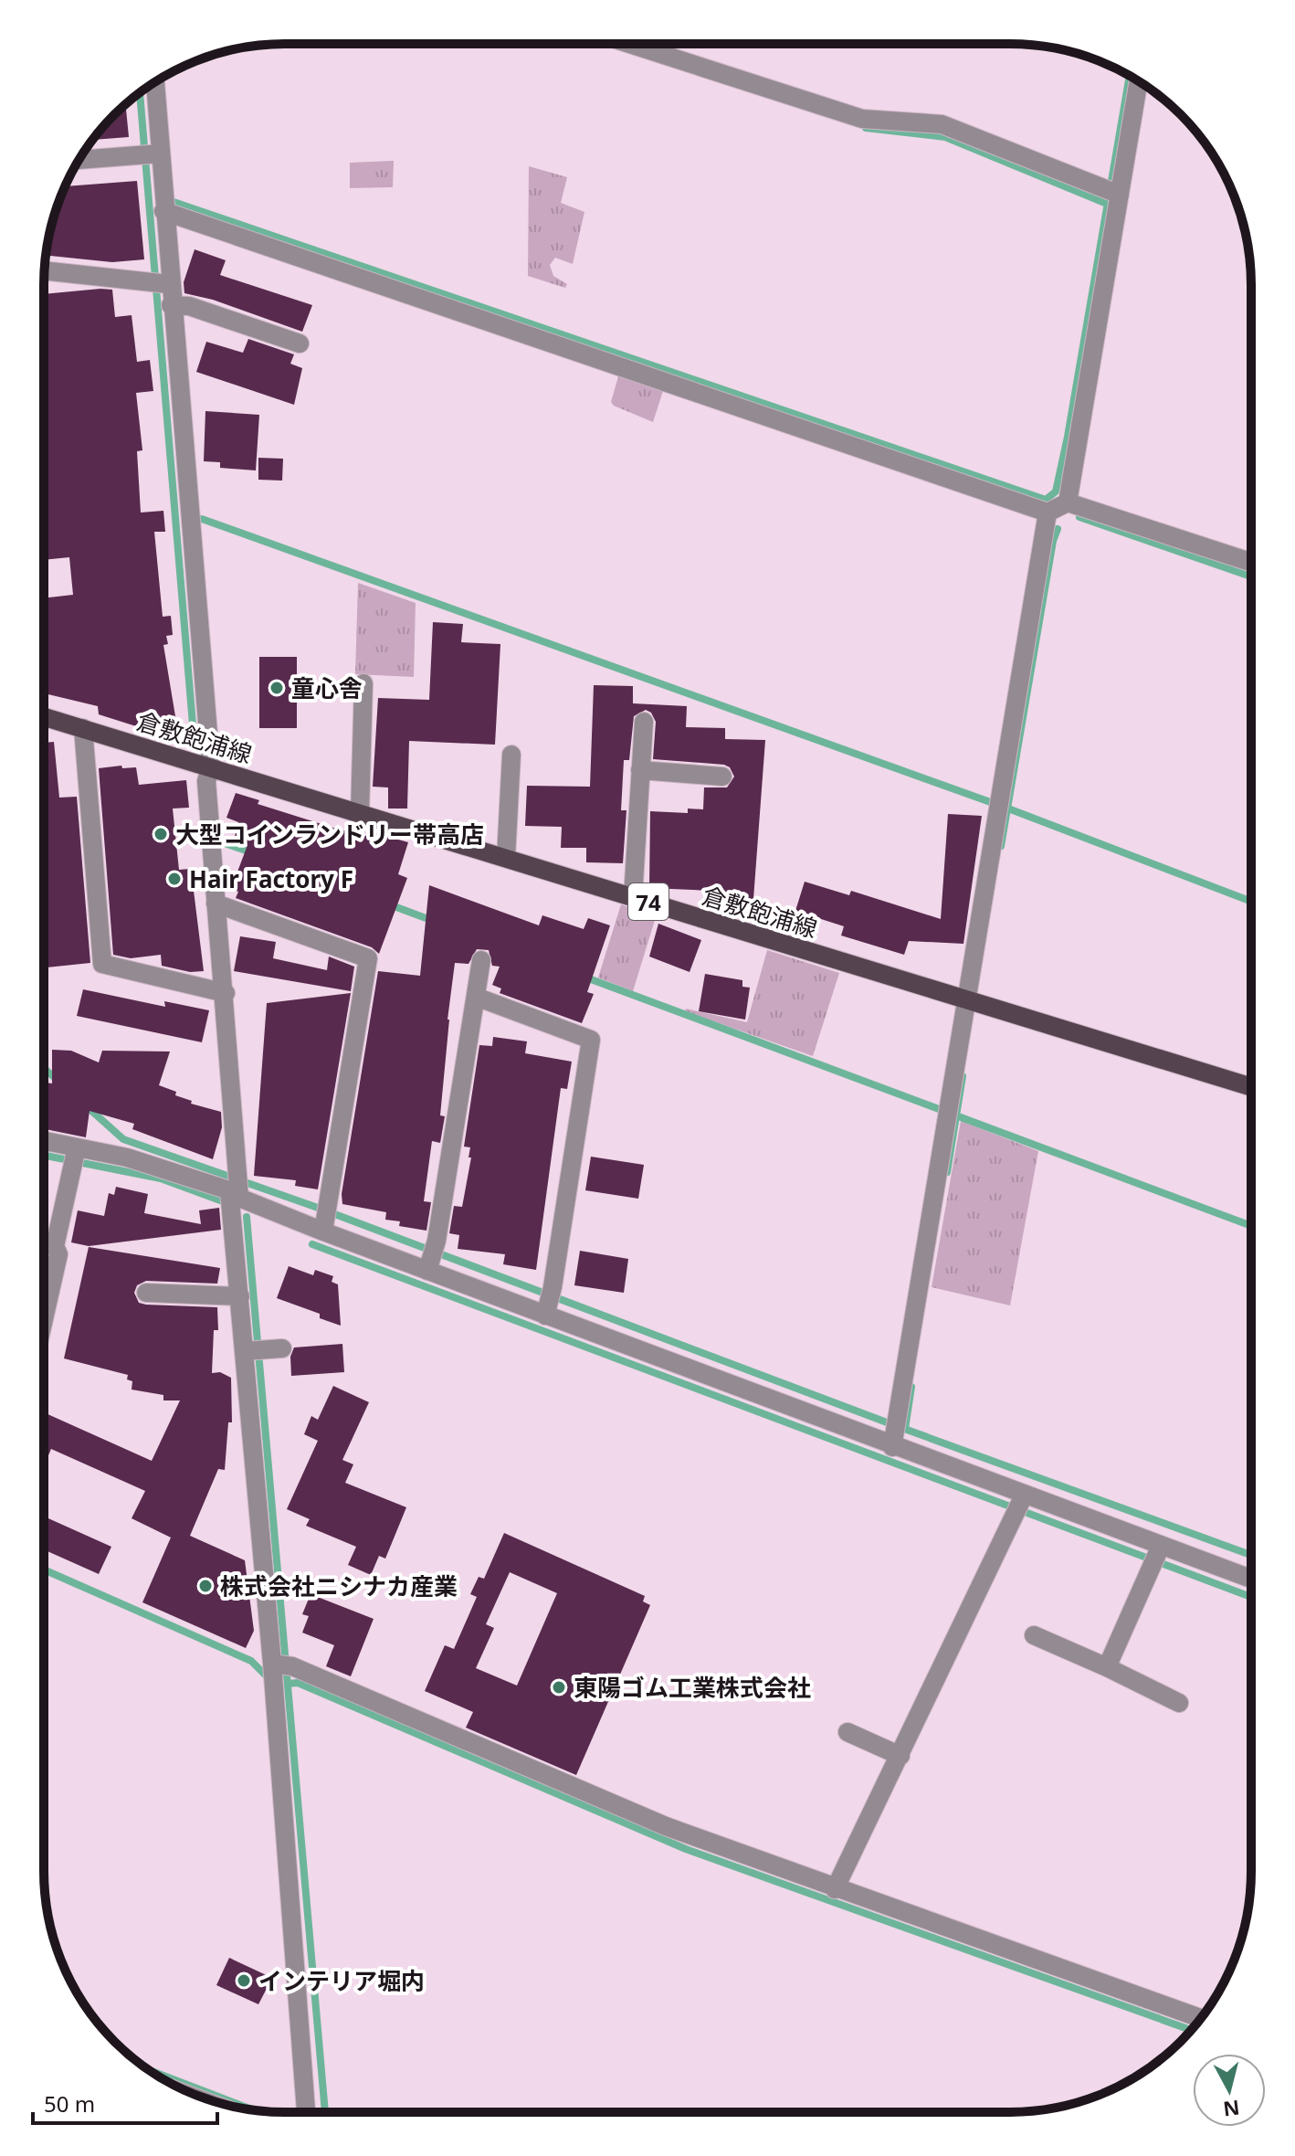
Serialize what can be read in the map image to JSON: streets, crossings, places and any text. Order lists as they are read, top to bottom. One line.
{"streets":{"main road":["倉敷飽浦線","74"]},"places":["童心舎","大型コインランドリー帯高店","Hair Factory F","株式会社ニシナカ産業","東陽ゴム工業株式会社","インテリア堀内"],"scale_bar":"50 m","north":"bottom"}
